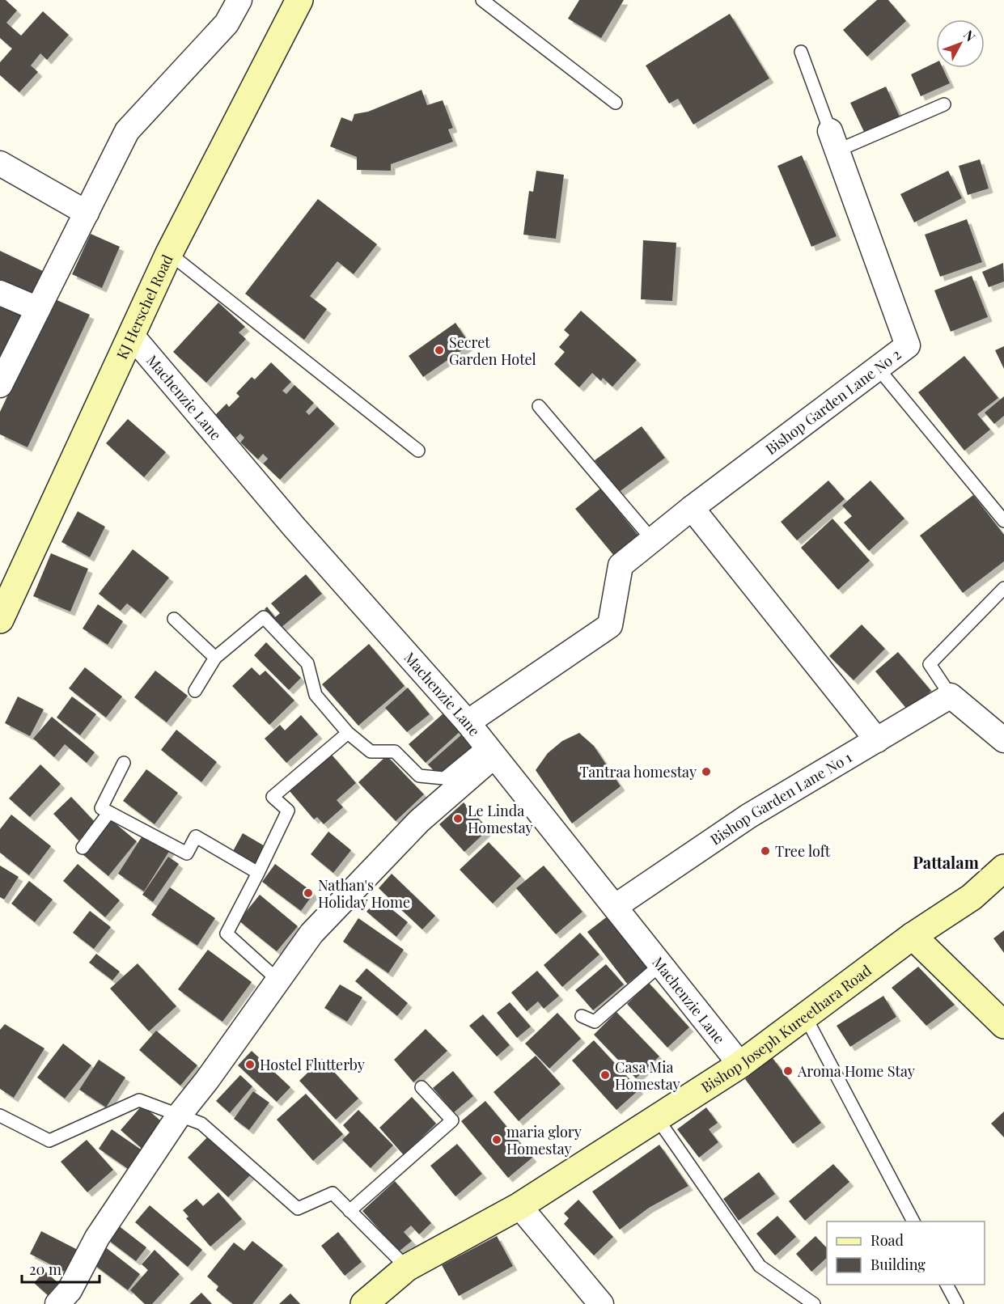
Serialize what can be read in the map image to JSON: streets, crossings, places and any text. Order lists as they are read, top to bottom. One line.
{"streets":{"main road":["KJ Herschel Road","Bishop Joseph Kureethara Road"],"street":["Machenzie Lane","Bishop Garden Lane No 2","Bishop Garden Lane No 1"]},"crossings":[["KJ Herschel Road","Machenzie Lane"],["Machenzie Lane","Bishop Garden Lane No 2"],["Machenzie Lane","Bishop Garden Lane No 1"],["Machenzie Lane","Bishop Joseph Kureethara Road"]],"districts":["Pattalam"],"places":["Secret Garden Hotel","Tantraa homestay","Le Linda Homestay","Tree loft","Nathan's Holiday Home","Hostel Flutterby","Aroma Home Stay","Casa Mia Homestay","maria glory Homestay"],"legend":["Road","Building"],"scale_bar":"20 m","north":"top right"}
